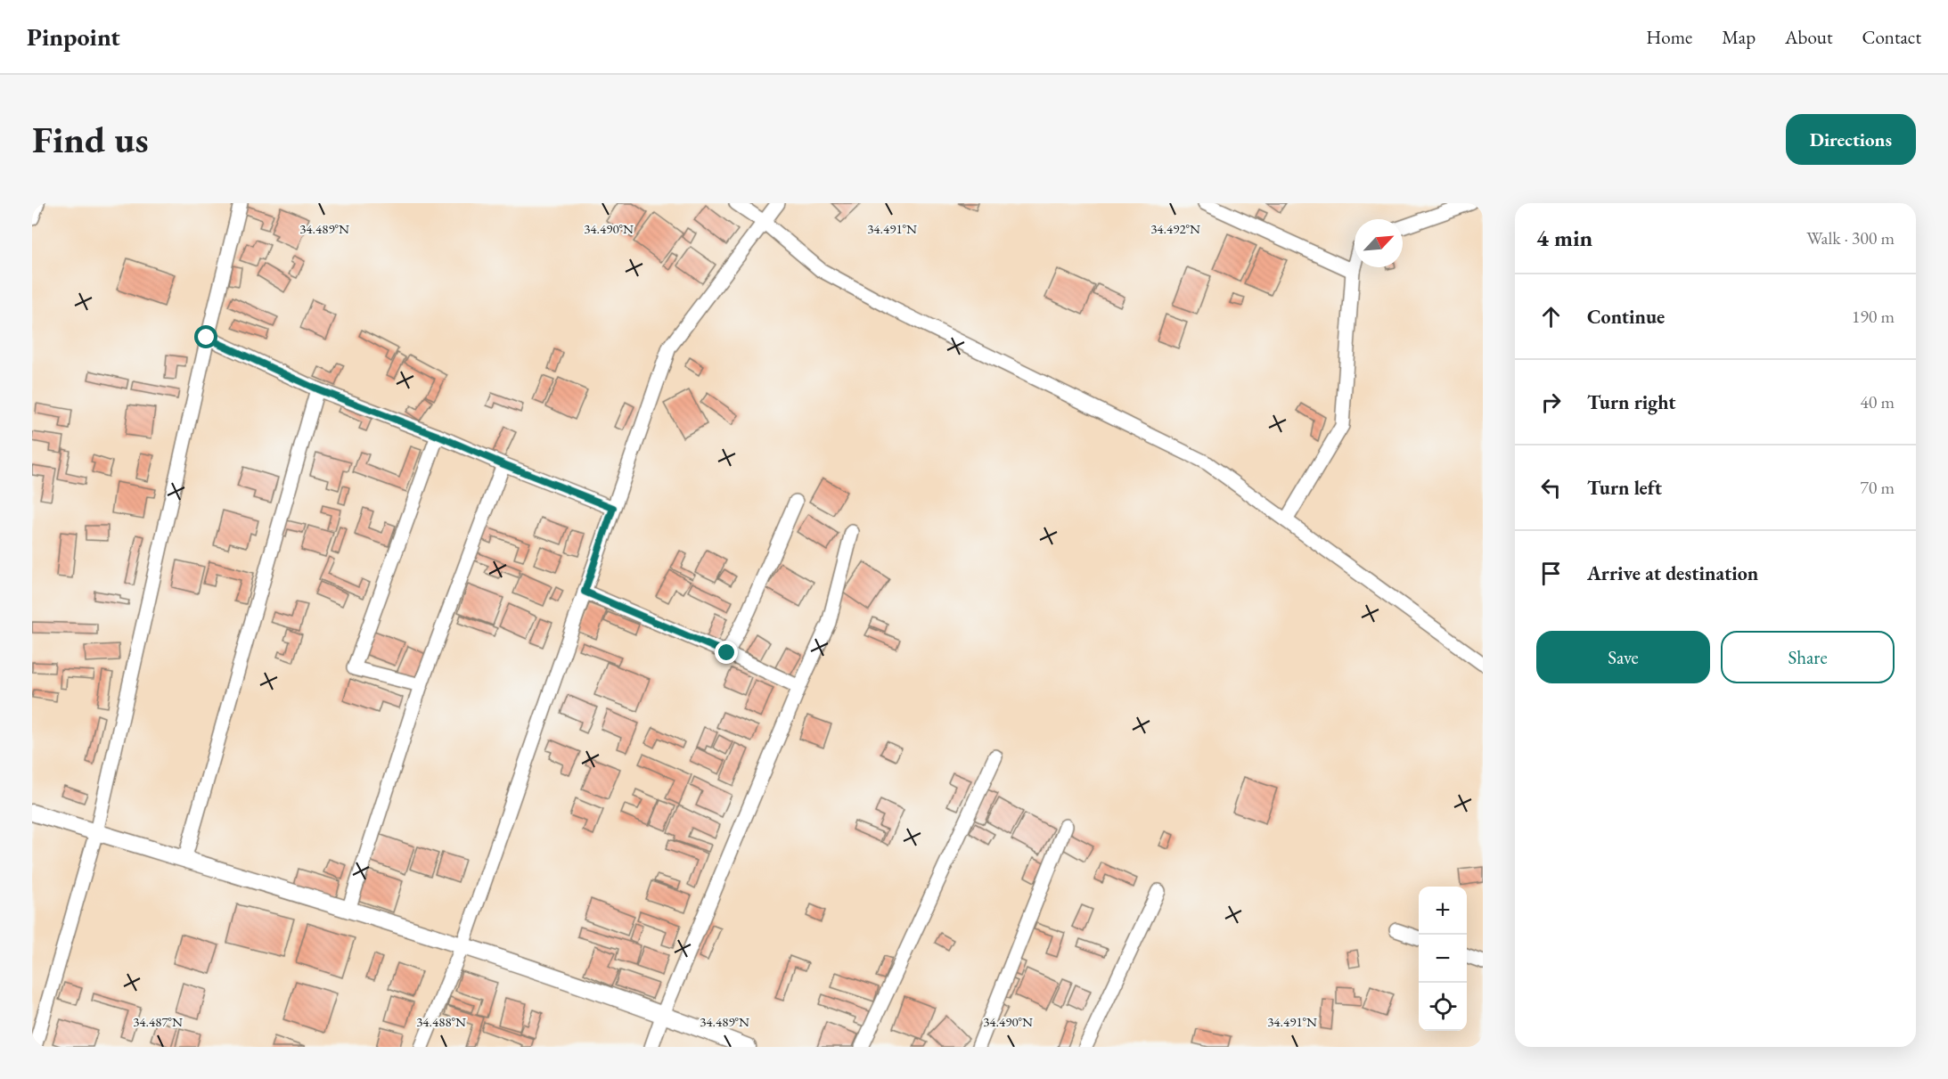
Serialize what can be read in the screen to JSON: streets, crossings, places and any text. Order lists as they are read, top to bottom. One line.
{"north":"top right","page":{"header":"Pinpoint","nav":["Home","Map","About","Contact"],"buttons":["Directions",["Save","Share"]],"title":"Find us","heading":["4 min","Walk · 300 m"],"list":[["Continue","190 m"],["Turn right","40 m"],["Turn left","70 m"],"Arrive at destination"],"map_buttons":["+","−"]},"coordinates":["34.489°N","34.490°N","34.491°N","34.492°N","34.487°N","34.488°N"]}
